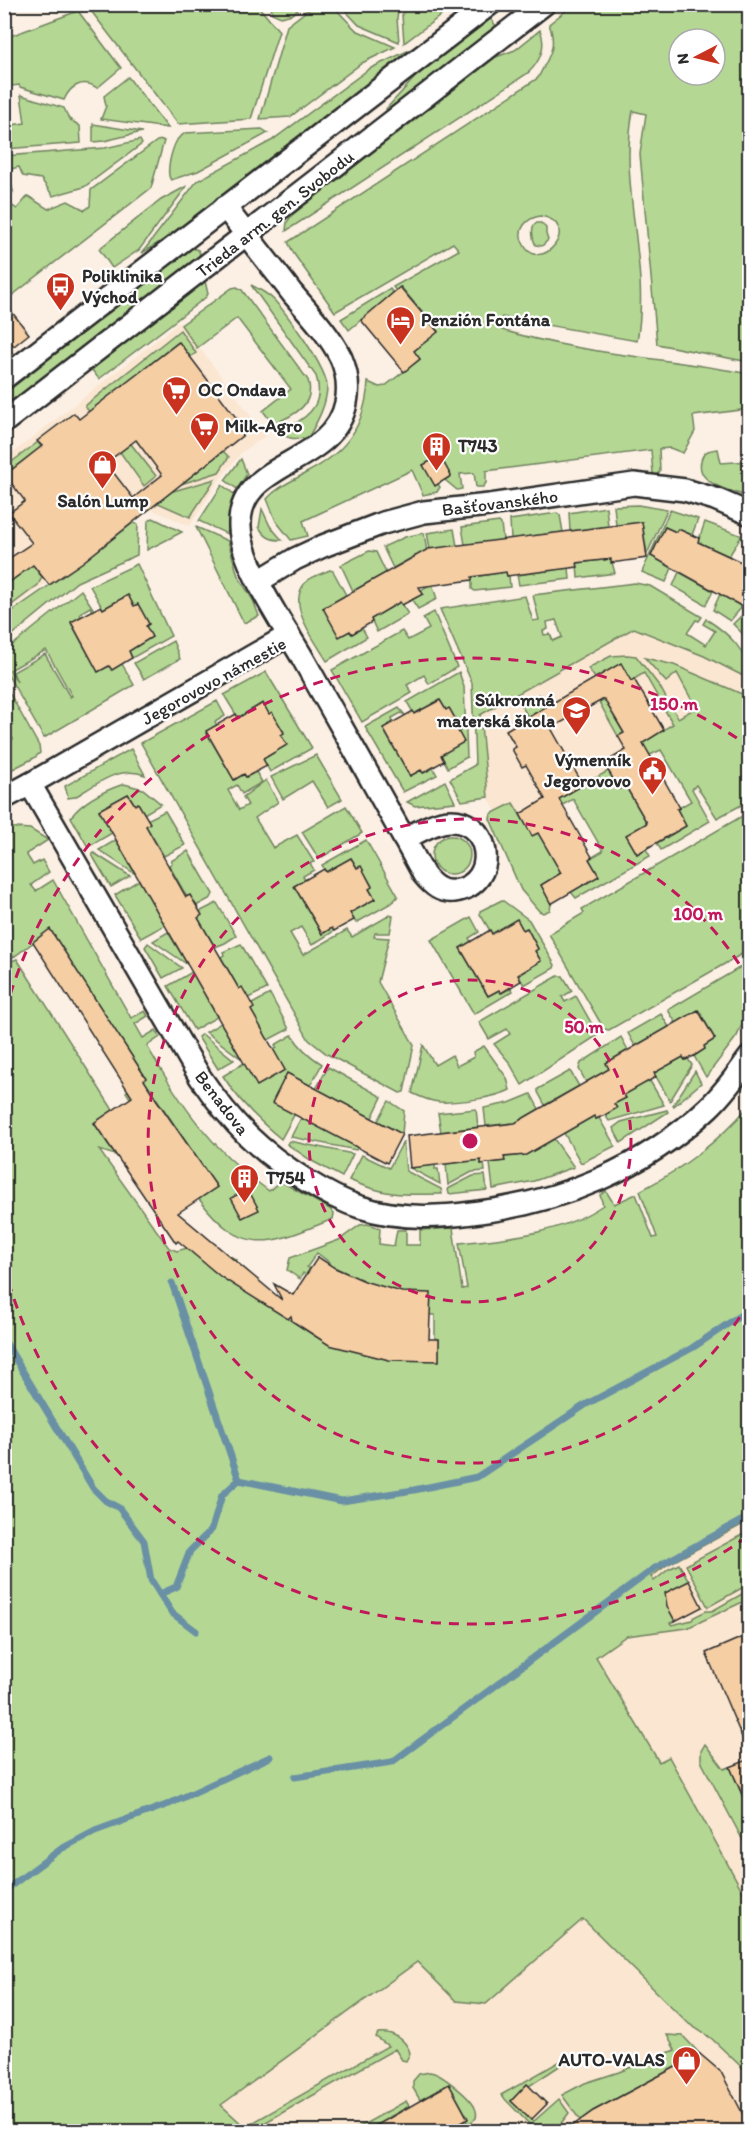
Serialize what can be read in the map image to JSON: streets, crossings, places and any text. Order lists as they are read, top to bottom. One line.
{"streets":{"street":["Trieda arm. gen. Svobodu","Bašťovanského","Jegorovovo námestie","Benadova"]},"crossings":[["Jegorovovo námestie","Benadova"]],"places":{"bus stop":["Poliklinika Východ"],"hotel":["Penzión Fontána"],"supermarket":["OC Ondava","Milk-Agro"],"building":["T743","T754"],"shop":["Salón Lump","AUTO-VALAS"],"school or university":["Súkromná materská škola"],"public building":["Výmenník Jegorovovo"]},"north":"left","rings":["150 m","100 m","50 m"]}
